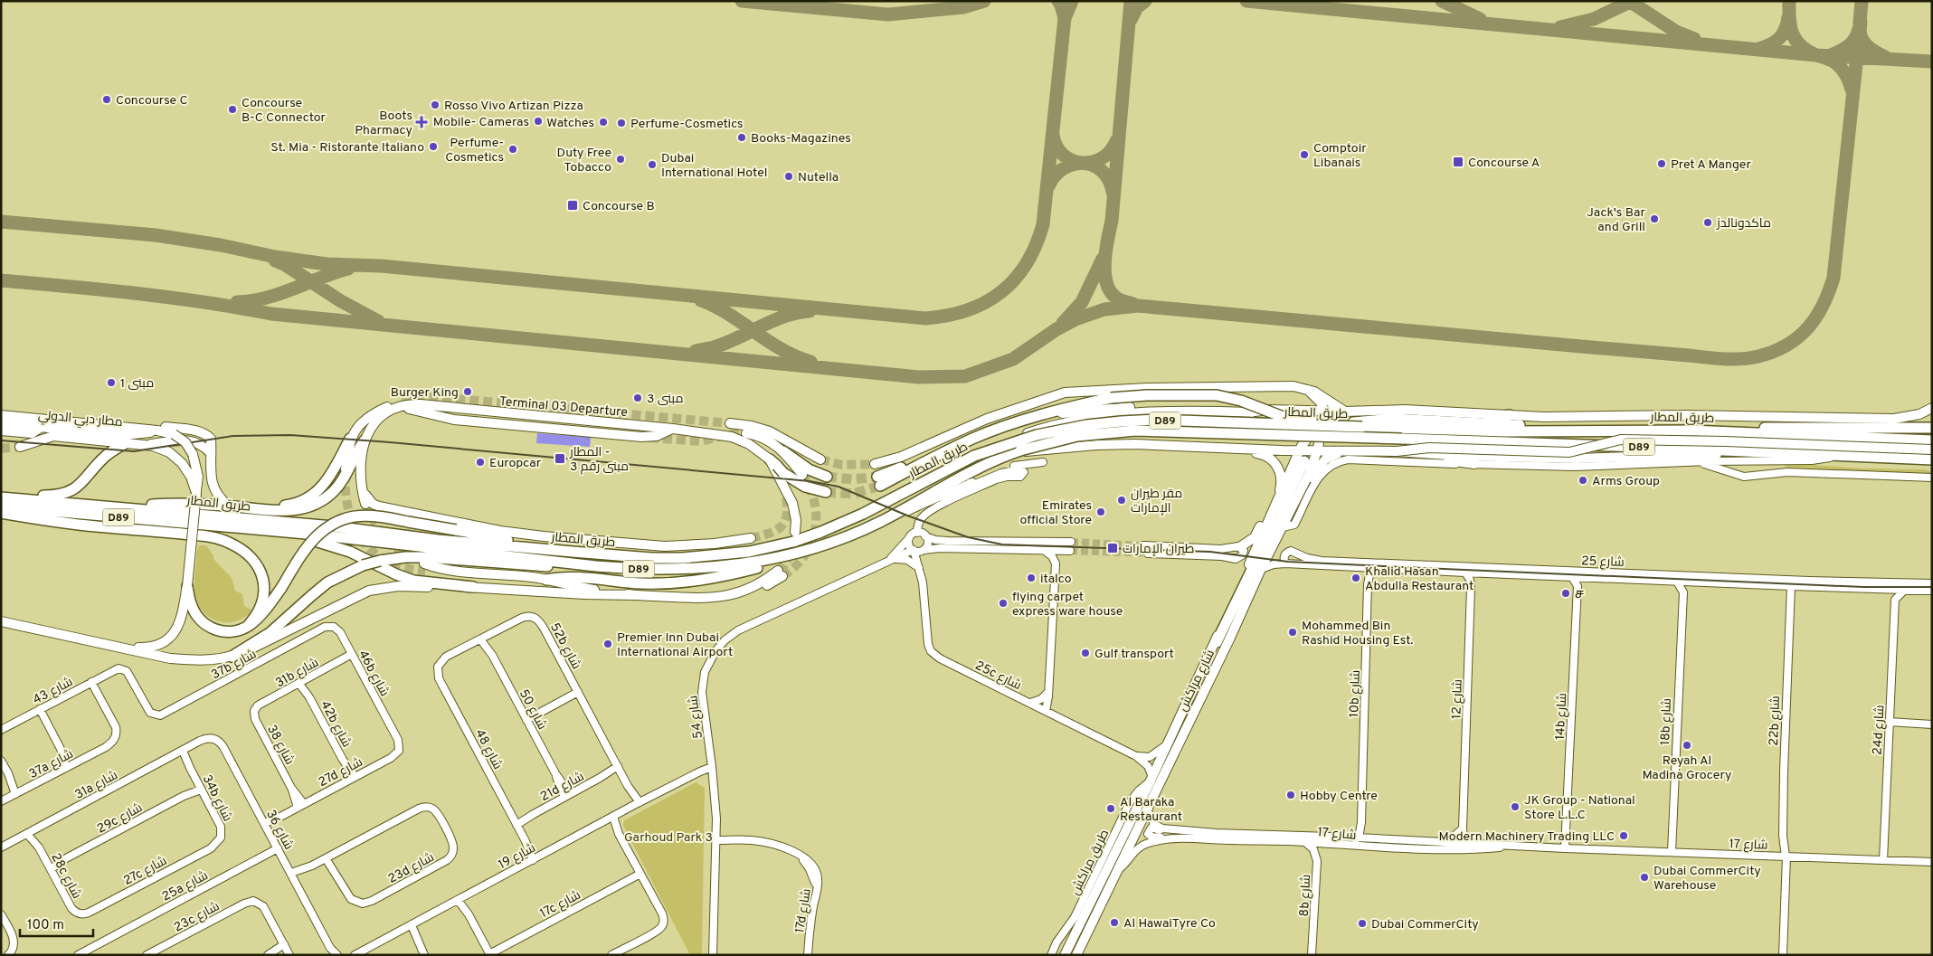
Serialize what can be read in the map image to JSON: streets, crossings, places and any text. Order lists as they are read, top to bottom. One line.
{"streets":{"highway":["طريق المطار","D89"],"main road":["Terminal 03 Departure","مطار دبي الدولي","شارع مراكش"],"street":["شارع 25","52b شارع","37b شارع","31b شارع","46b شارع","25c شارع","شارع 43","10b شارع","شارع 12","شارع 50","14b شارع","شارع 54","22b شارع","18b شارع","42b شارع","24d شارع","شارع 38","شارع 48","37a شارع","27d شارع","31a شارع","21d شارع","34b شارع","29c شارع","شارع 36","شارع 17","شارع 19","طريق مراكش","23d شارع","27c شارع","28c شارع","25a شارع","8b شارع","17c شارع","17d شارع","23c شارع"]},"crossings":[["شارع 25","شارع مراكش"],["شارع 25","10b شارع"],["شارع 25","شارع 12"],["شارع 25","22b شارع"],["52b شارع","شارع 50"],["52b شارع","شارع 48"],["52b شارع","21d شارع"],["52b شارع","شارع 19"],["37b شارع","46b شارع"],["37b شارع","شارع 43"],["31b شارع","46b شارع"],["31b شارع","42b شارع"],["31b شارع","شارع 38"],["46b شارع","27d شارع"],["25c شارع","شارع مراكش"],["25c شارع","شارع 54"],["25c شارع","طريق مراكش"],["شارع مراكش","شارع 17"],["شارع مراكش","طريق مراكش"],["شارع 43","37a شارع"],["10b شارع","شارع 17"],["شارع 12","شارع 17"],["شارع 50","21d شارع"],["14b شارع","شارع 17"],["شارع 54","شارع 19"],["شارع 54","17d شارع"],["22b شارع","شارع 17"],["18b شارع","شارع 17"],["42b شارع","27d شارع"],["24d شارع","شارع 17"],["شارع 38","27d شارع"],["شارع 48","21d شارع"],["شارع 48","شارع 19"],["27d شارع","شارع 36"],["31a شارع","34b شارع"],["31a شارع","شارع 36"],["31a شارع","28c شارع"],["34b شارع","29c شارع"],["34b شارع","27c شارع"],["29c شارع","28c شارع"],["شارع 36","23d شارع"],["شارع 36","25a شارع"],["شارع 17","8b شارع"],["27c شارع","28c شارع"]],"parks":["Garhoud Park 3"],"places":{"other":["Concourse C","Rosso Vivo Artizan Pizza","Concourse B-C Connector","Mobile- Cameras","Watches","Perfume-Cosmetics","Books-Magazines","St. Mia - Ristorante Italiano","Perfume- Cosmetics","Comptoir Libanais","Duty Free Tobacco","Pret A Manger","Dubai International Hotel","Nutella","Jack's Bar and Grill","ماكدونالدز","مبنى 1","Burger King","مبنى 3","Europcar","Arms Group","مقر طيران الإمارات","Emirates official Store","italco","Khalid Hasan Abdulla Restaurant","ச","flying carpet express ware house","Mohammed Bin Rashid Housing Est.","Premier Inn Dubai International Airport","Gulf transport","Reyah Al Madina Grocery","Hobby Centre","JK Group - National Store L.L.C","Al Baraka Restaurant","Modern Machinery Trading LLC","Dubai CommerCity Warehouse","Al HawaiTyre Co","Dubai CommerCity"],"health":["Boots Pharmacy"],"transit":["Concourse A","Concourse B","المطار - مبنى رقم 3","طيران الإمارات"]},"scale_bar":"100 m"}
